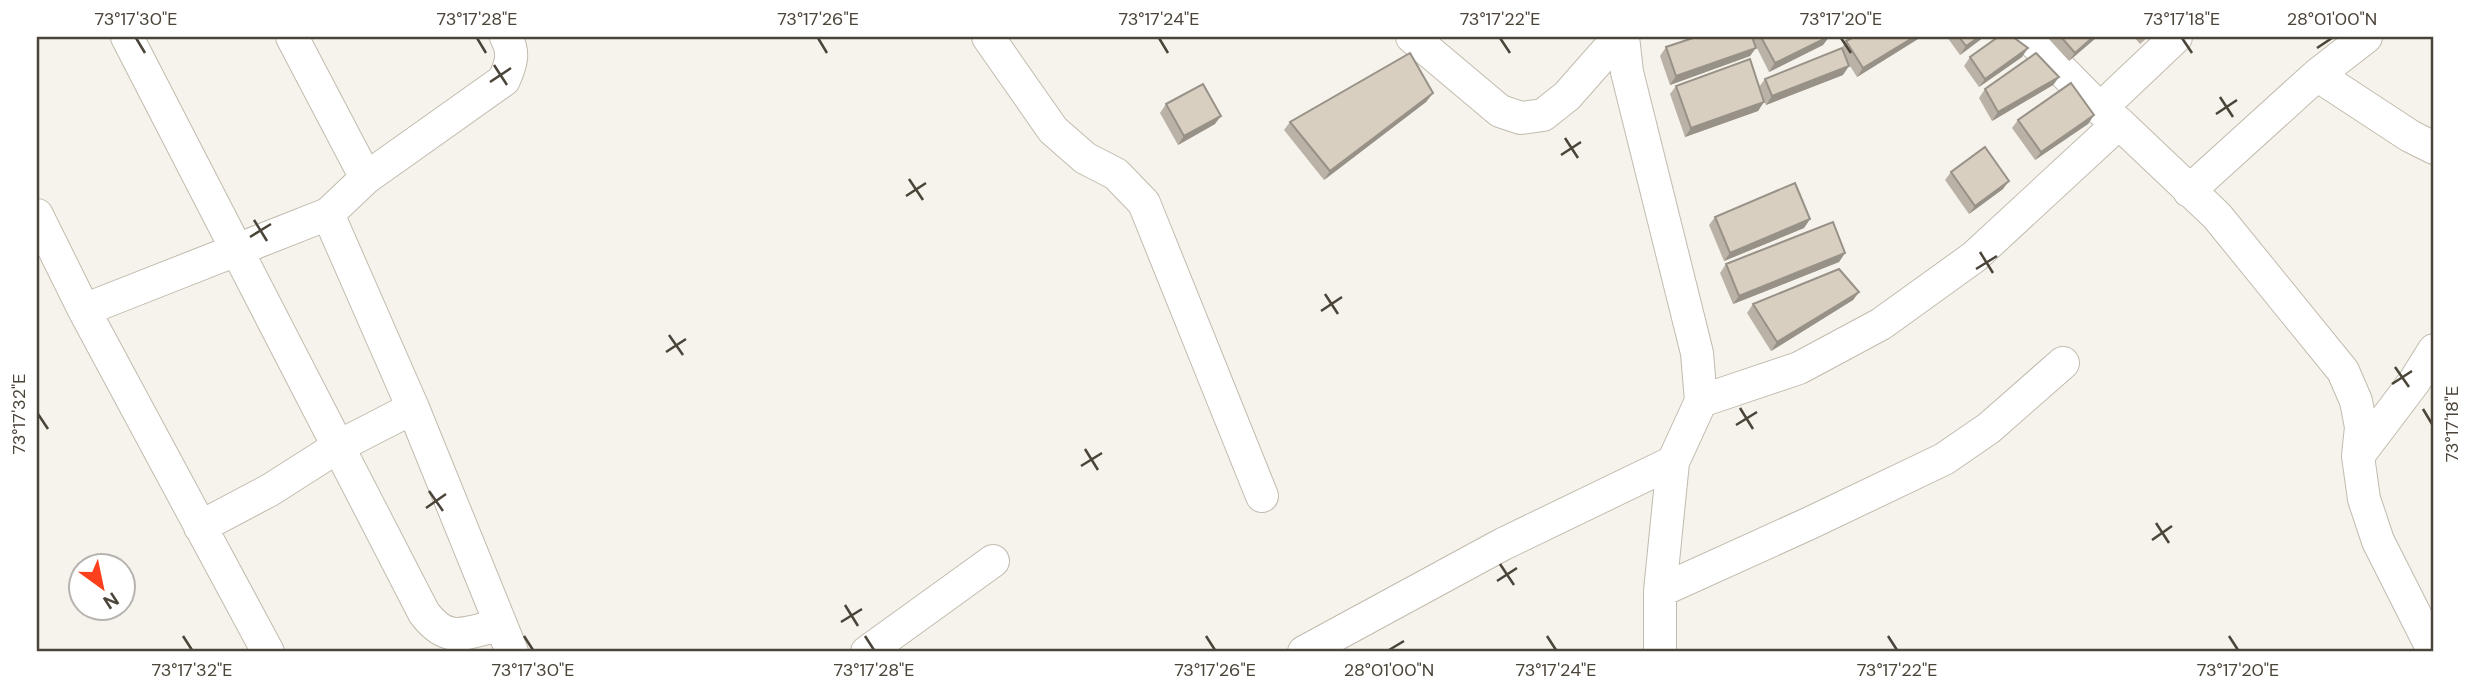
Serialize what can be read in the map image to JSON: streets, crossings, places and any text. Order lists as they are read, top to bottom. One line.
{"north":"bottom right","coordinates":["73°17'30\"E","73°17'28\"E","73°17'26\"E","73°17'24\"E","73°17'22\"E","73°17'20\"E","73°17'18\"E","28°01'00\"N","73°17'32\"E"]}
